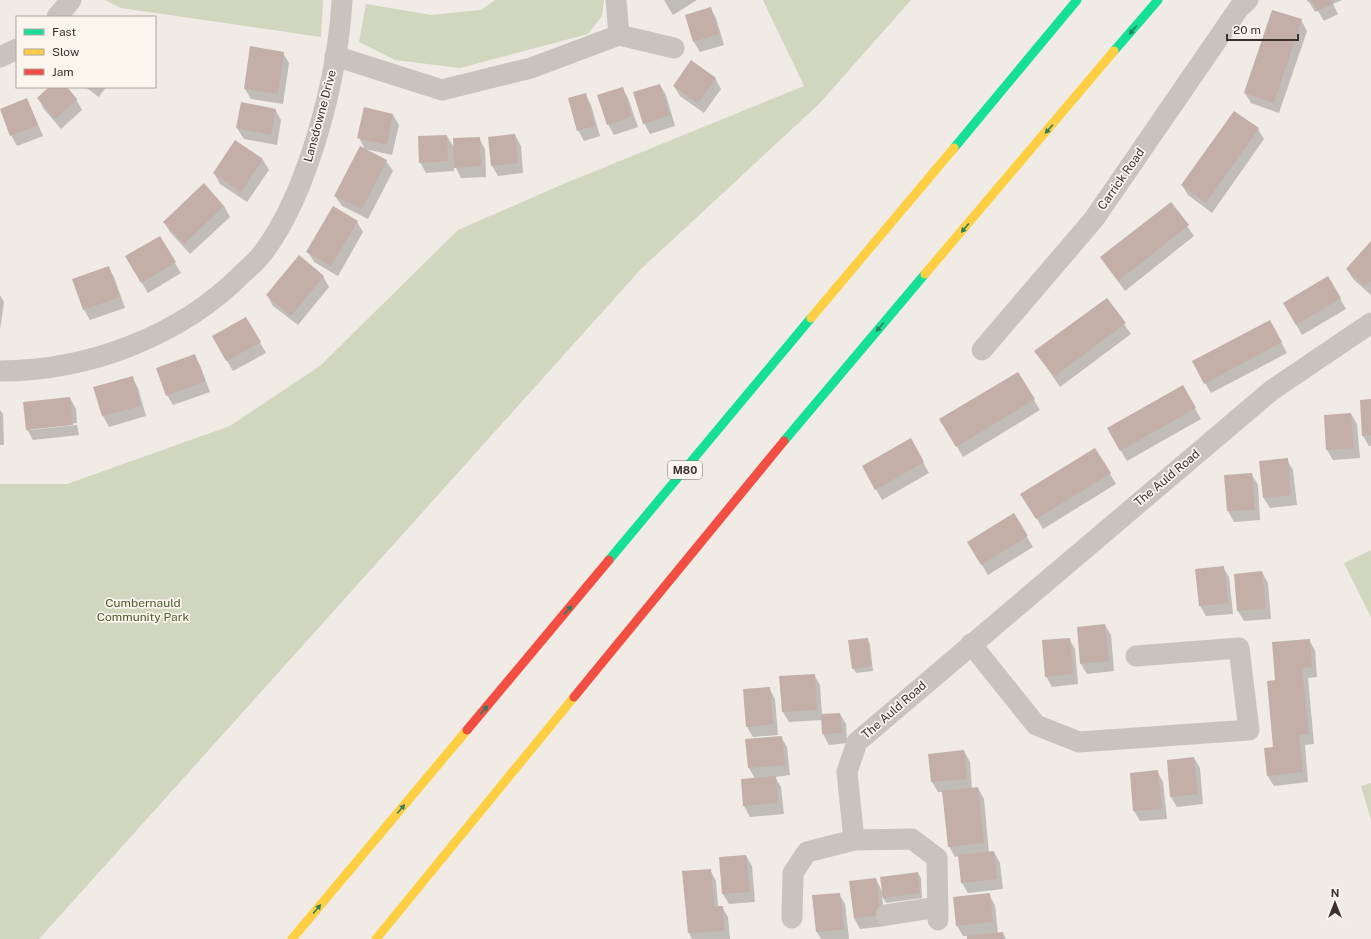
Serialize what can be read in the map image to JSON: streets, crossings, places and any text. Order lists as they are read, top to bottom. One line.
{"streets":{"highway":["M80"],"street":["Lansdowne Drive","Carrick Road","The Auld Road"]},"parks":["Cumbernauld Community Park"],"legend":["Fast","Slow","Jam"],"scale_bar":"20 m","north":"top"}
